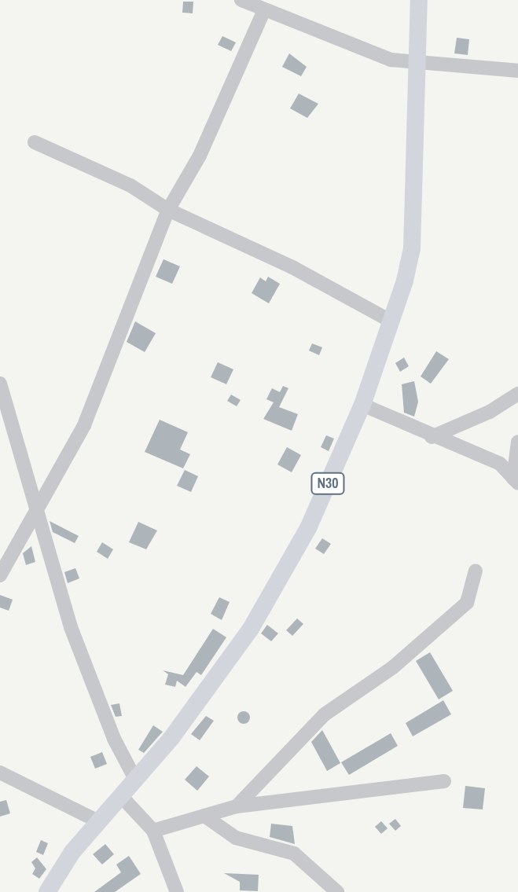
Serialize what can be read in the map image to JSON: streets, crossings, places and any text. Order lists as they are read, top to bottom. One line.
{"streets":{"main road":["N30"]}}
